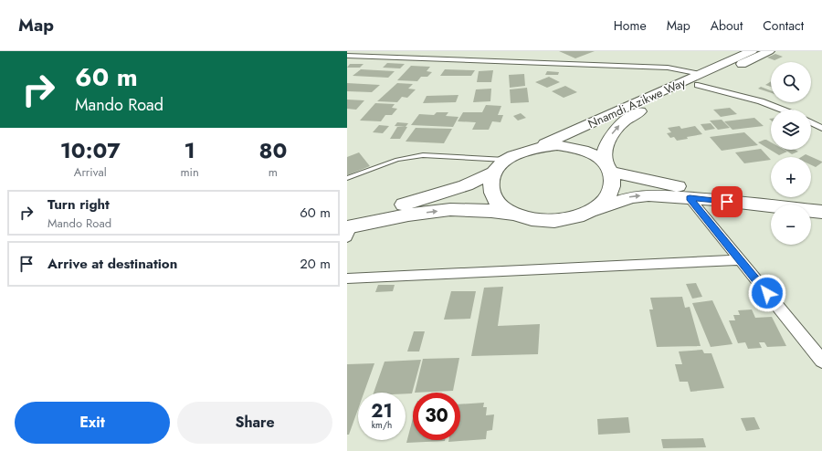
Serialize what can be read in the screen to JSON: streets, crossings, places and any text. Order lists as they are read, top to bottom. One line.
{"streets":{"highway":["Nnamdi Azikwe Way"]},"page":{"header":"Map","nav":["Home","Map","About","Contact"],"turn":["60 m","Mando Road"],"map_buttons":["+","−"],"eta":["10:07","Arrival","1","min","80","m"],"list":[{"name":"Turn right","note":"Mando Road","value":"60 m"},{"name":"Arrive at destination","value":"20 m"}],"speed":"21 km/h","limit":"30","buttons":["Exit","Share"]}}
